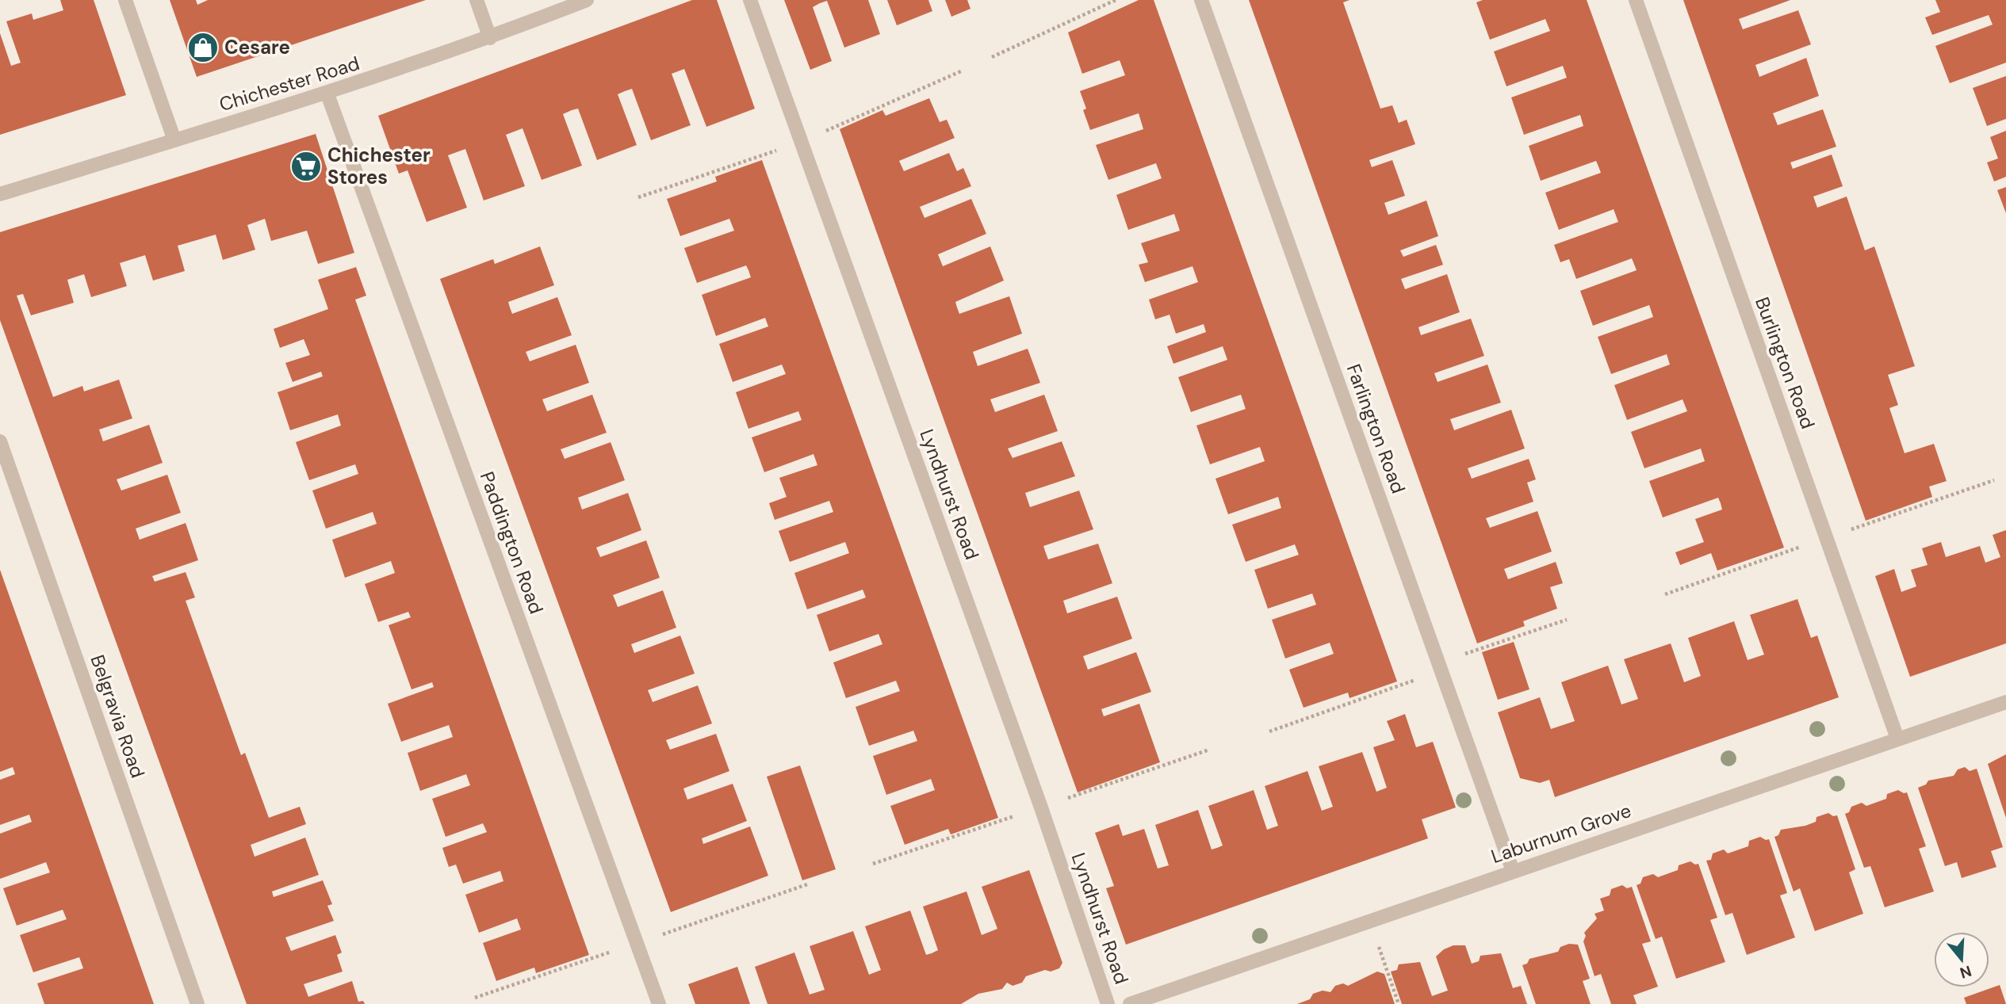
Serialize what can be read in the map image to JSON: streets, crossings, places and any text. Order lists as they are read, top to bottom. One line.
{"streets":{"street":["Chichester Road","Burlington Road","Farlington Road","Lyndhurst Road","Paddington Road","Belgravia Road","Laburnum Grove"]},"crossings":[["Chichester Road","Paddington Road"],["Burlington Road","Laburnum Grove"],["Farlington Road","Laburnum Grove"]],"places":{"shop":["Cesare"],"supermarket":["Chichester Stores"]},"north":"bottom"}
